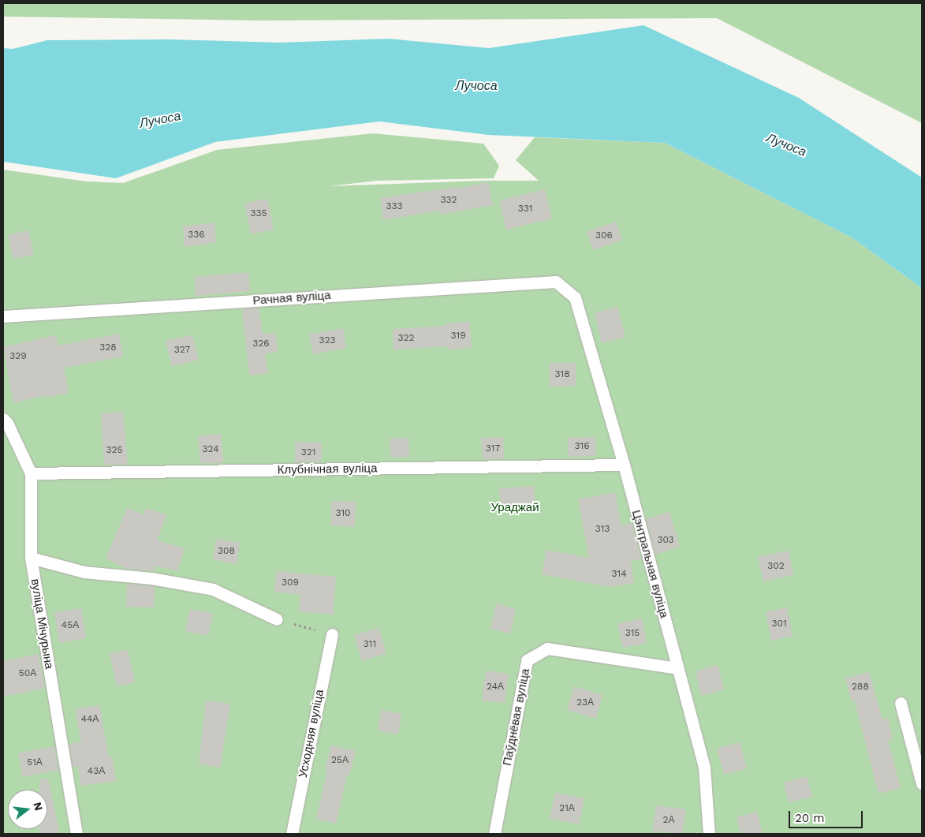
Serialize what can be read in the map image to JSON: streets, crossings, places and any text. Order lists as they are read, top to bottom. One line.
{"streets":{"lane":["Рачная вуліца","Клубнічная вуліца","Цэнтральная вуліца","вуліца Мічурына","Паўднёвая вуліца","Усходняя вуліца"]},"crossings":[["Рачная вуліца","Цэнтральная вуліца"],["Клубнічная вуліца","Цэнтральная вуліца"],["Клубнічная вуліца","вуліца Мічурына"],["Цэнтральная вуліца","Паўднёвая вуліца"]],"water":["Лучоса"],"parks":["Ураджай"],"house_numbers":["332","333","331","335","336","306","319","322","323","326","328","327","329","318","316","317","324","325","321","310","313","303","308","302","314","309","301","45А","315","311","50А","24А","288","23А","44А","25А","51А","43А","21А","2А"],"scale_bar":"20 m","north":"right"}
